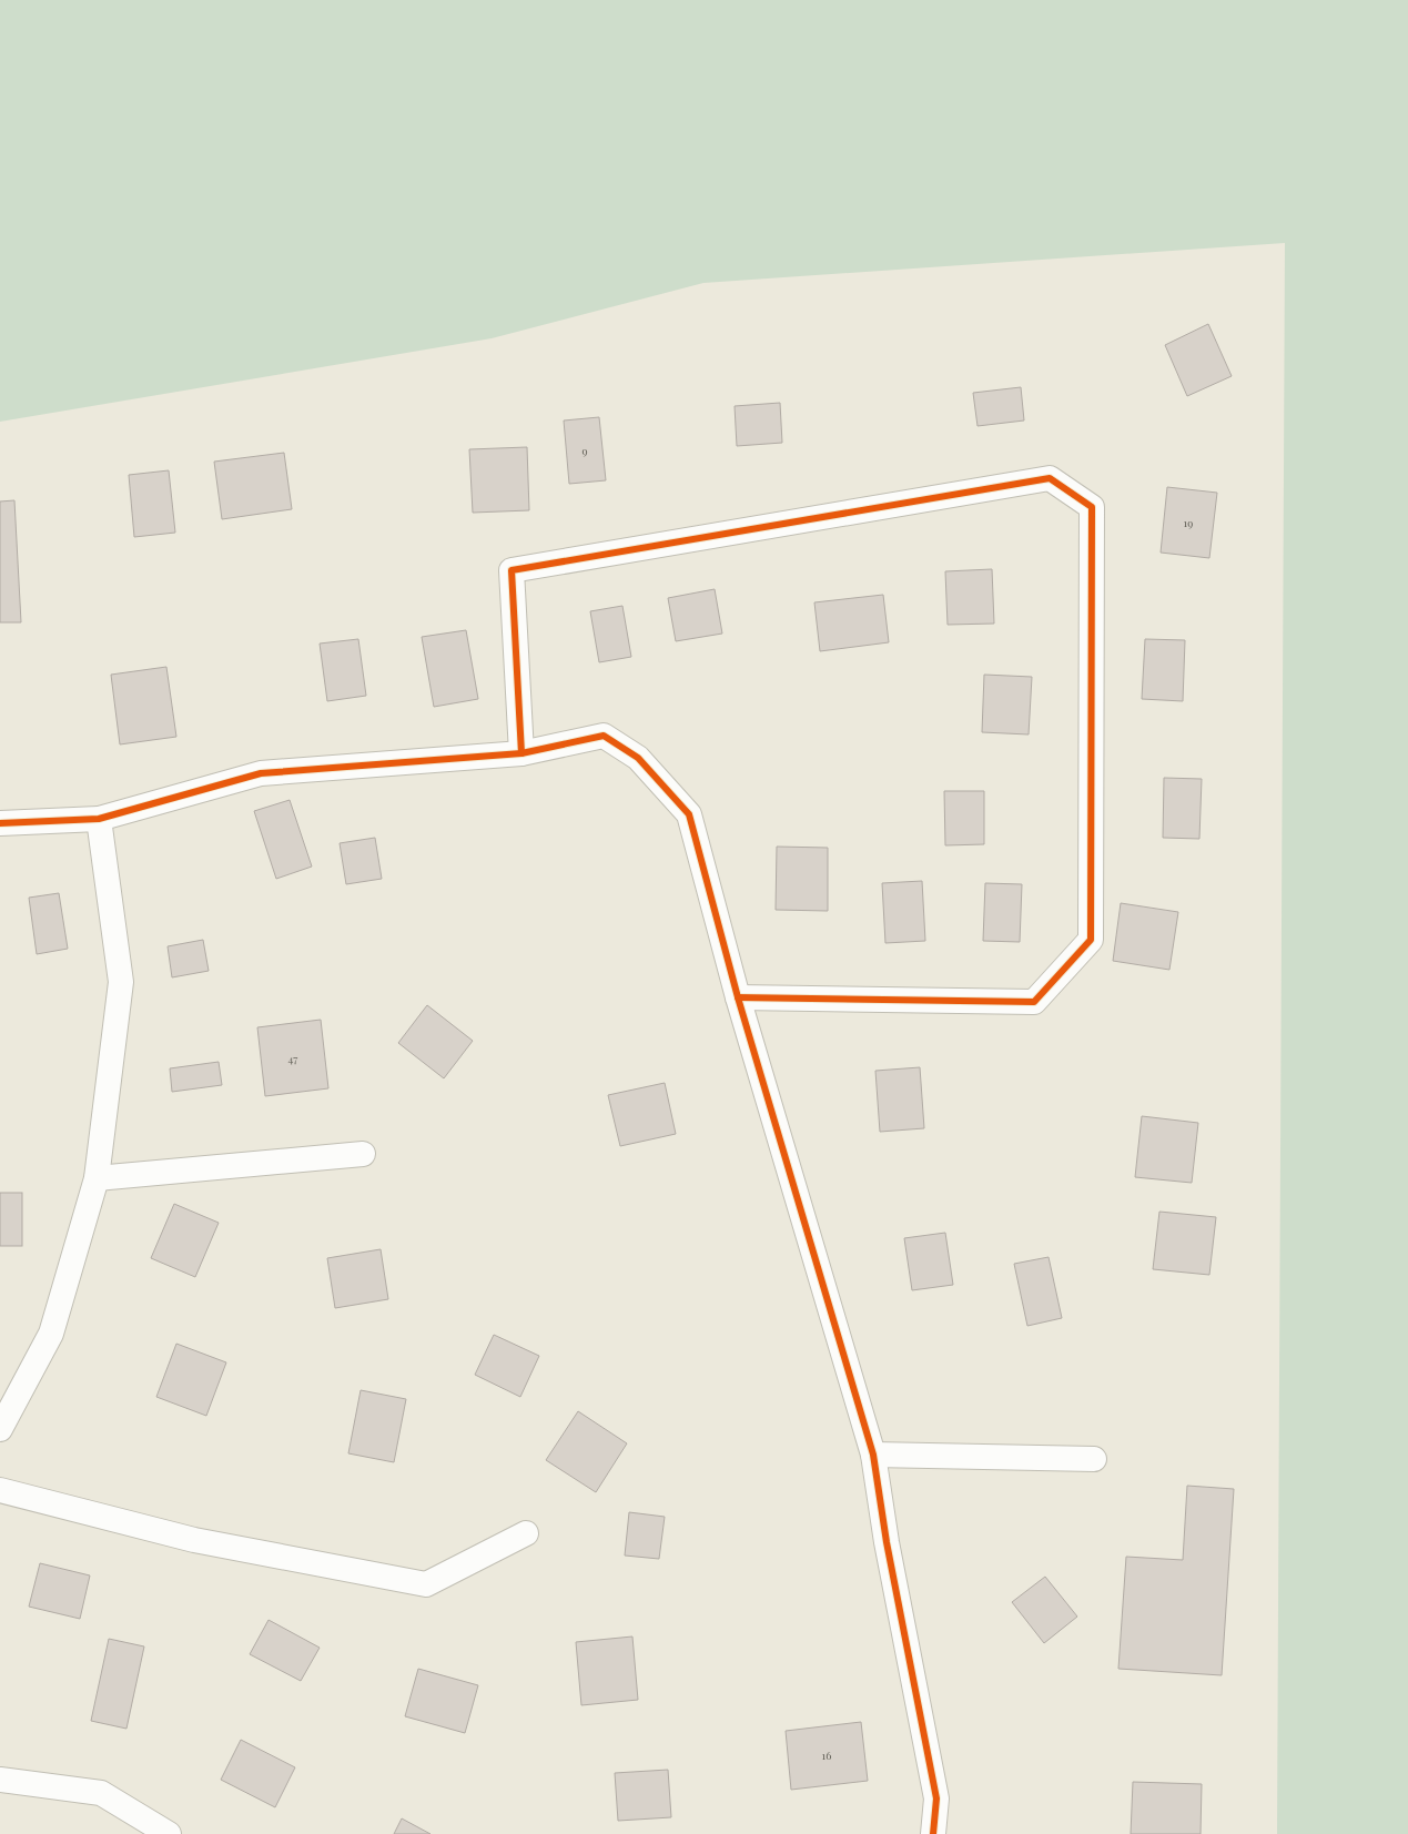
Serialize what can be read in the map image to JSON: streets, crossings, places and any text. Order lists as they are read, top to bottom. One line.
{"house_numbers":["9","19","47","16"]}
